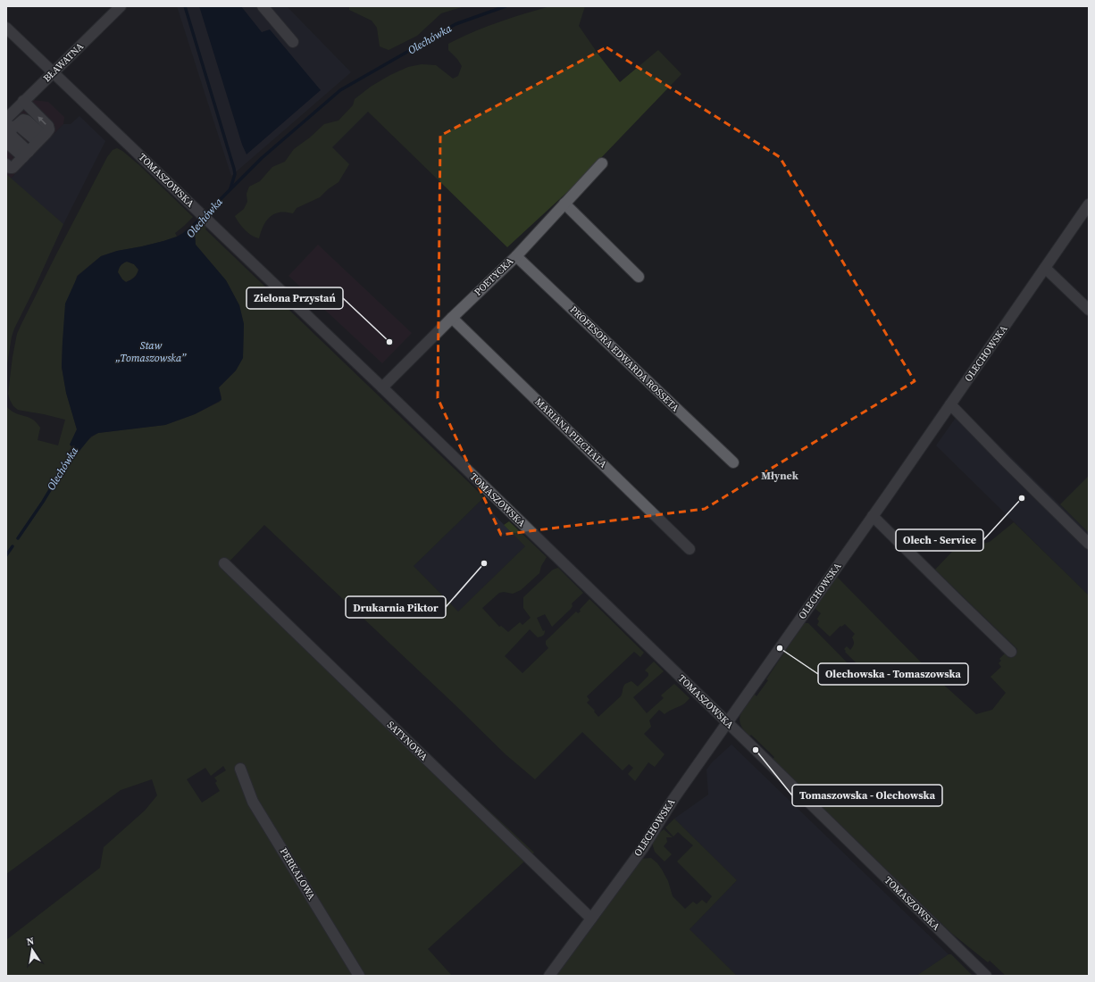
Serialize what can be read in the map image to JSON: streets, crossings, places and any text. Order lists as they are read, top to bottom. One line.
{"streets":{"street":["BŁAWATNA","TOMASZOWSKA","POETYCKA","OLECHOWSKA","PROFESORA EDWARDA ROSSETA","MARIANA PIECHALA","SATYNOWA","PERKALOWA"]},"crossings":[["BŁAWATNA","TOMASZOWSKA"],["TOMASZOWSKA","POETYCKA"],["TOMASZOWSKA","OLECHOWSKA"],["POETYCKA","PROFESORA EDWARDA ROSSETA"],["POETYCKA","MARIANA PIECHALA"],["OLECHOWSKA","SATYNOWA"]],"districts":["Młynek"],"water":["Olechówka","Staw „Tomaszowska”"],"places":["Zielona Przystań","Olech - Service","Drukarnia Piktor","Olechowska - Tomaszowska","Tomaszowska - Olechowska"],"north":"top"}
